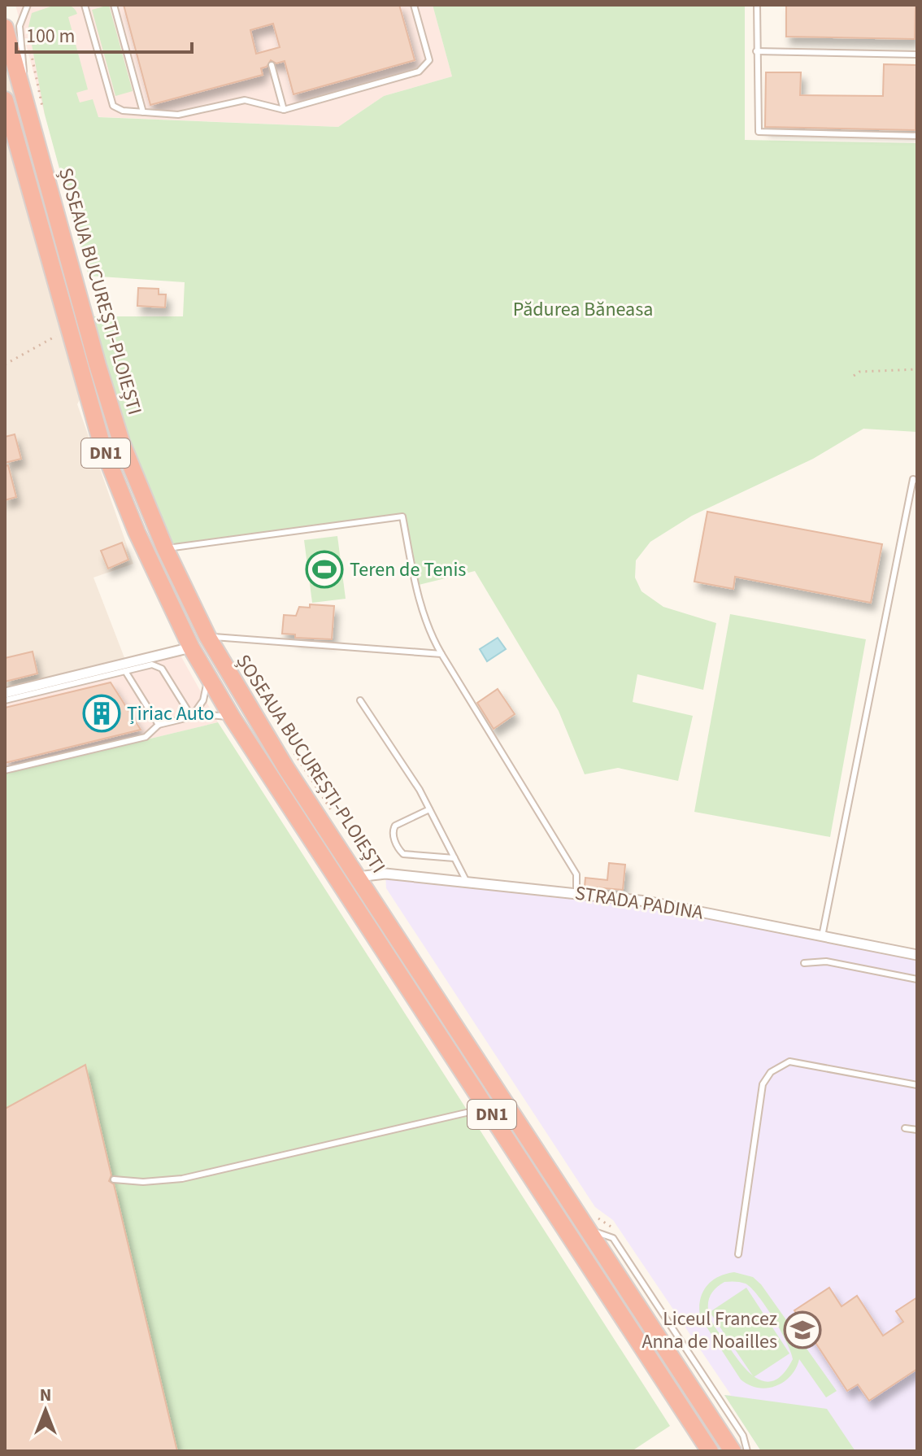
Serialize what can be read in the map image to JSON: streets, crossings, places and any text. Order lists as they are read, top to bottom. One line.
{"streets":{"highway":["ȘOSEAUA BUCUREȘTI-PLOIEȘTI","DN1"],"street":["STRADA PADINA"]},"crossings":[["ȘOSEAUA BUCUREȘTI-PLOIEȘTI","STRADA PADINA"]],"parks":["Pădurea Băneasa"],"places":{"sports":["Teren de Tenis"],"building":["Țiriac Auto"],"school or university":["Liceul Francez Anna de Noailles"]},"scale_bar":"100 m","north":"top"}
